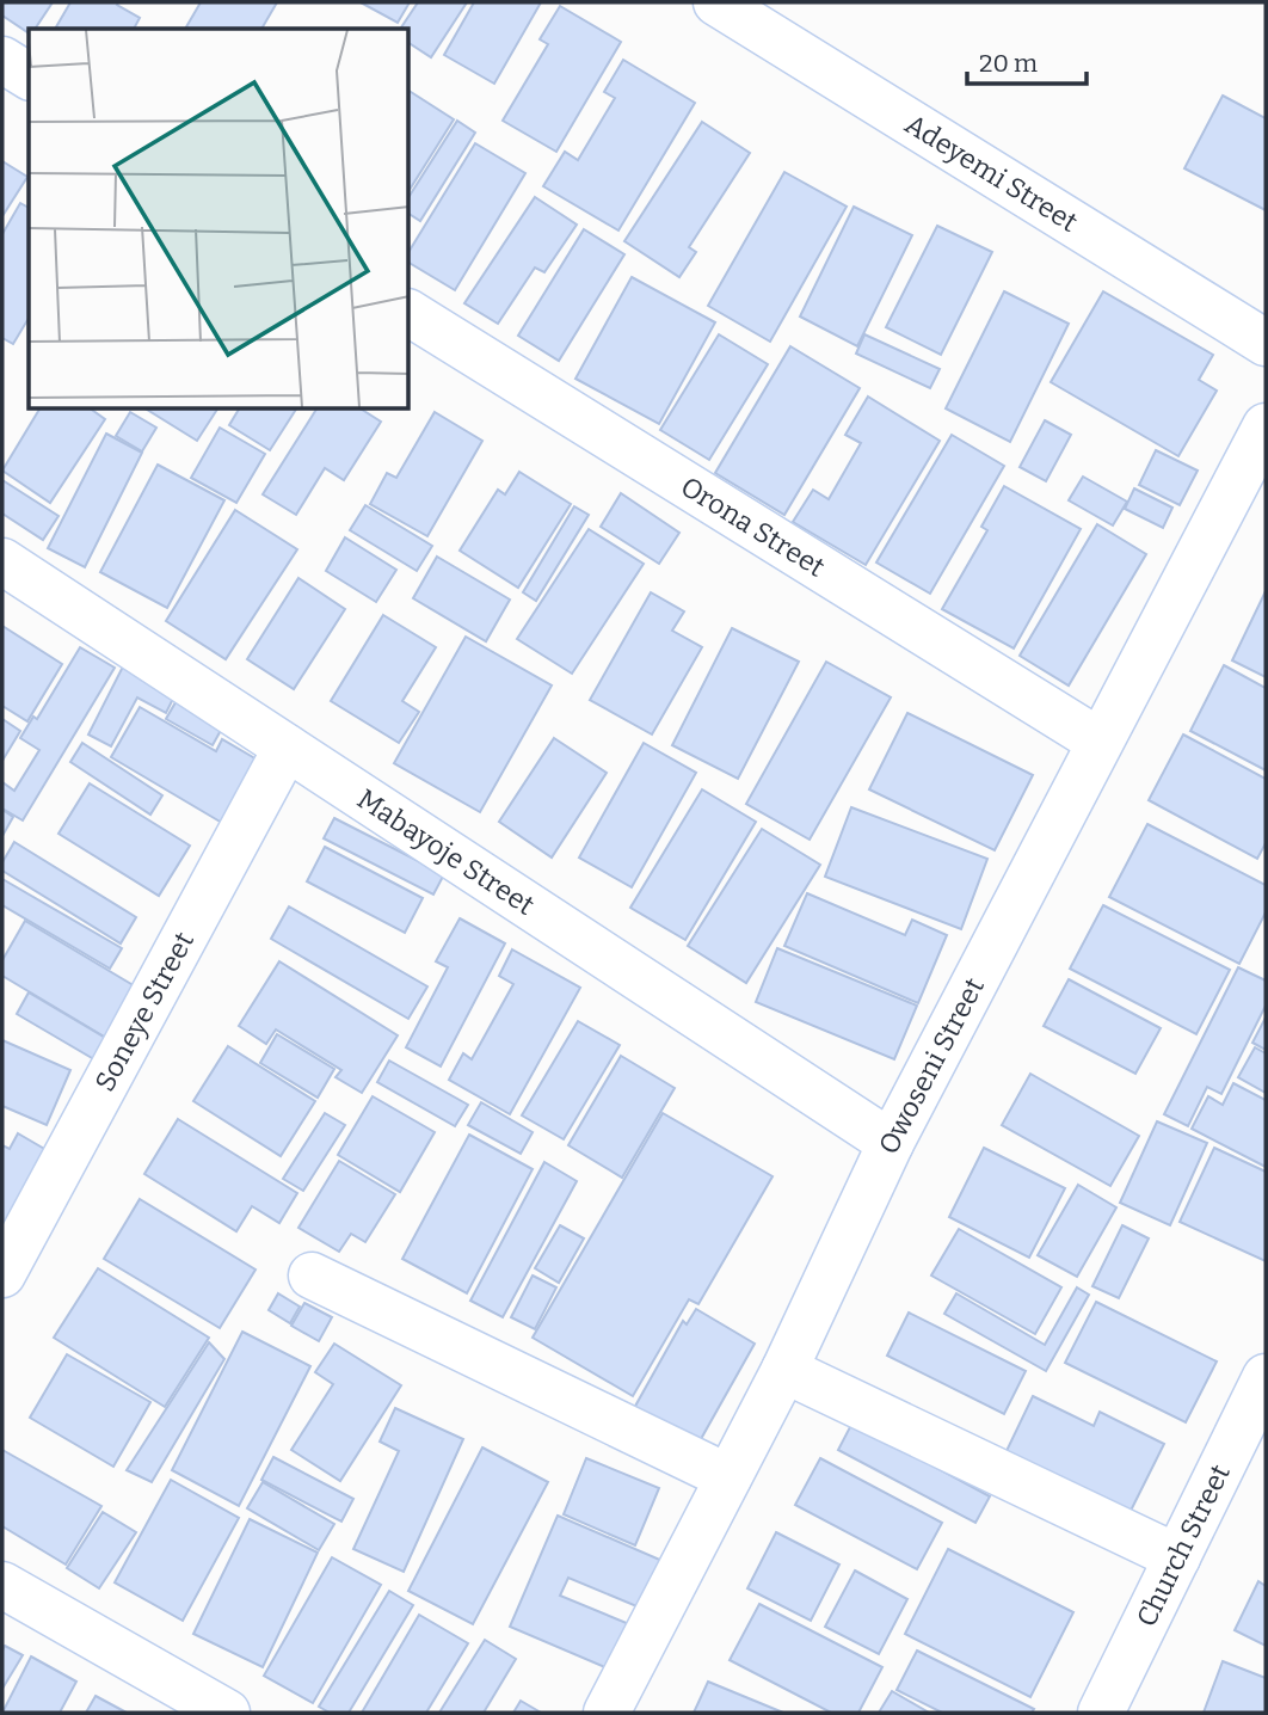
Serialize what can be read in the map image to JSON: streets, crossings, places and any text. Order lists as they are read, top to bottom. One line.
{"streets":{"street":["Adeyemi Street","Orona Street","Mabayoje Street","Soneye Street","Owoseni Street","Church Street"]},"crossings":[["Orona Street","Owoseni Street"],["Mabayoje Street","Soneye Street"],["Mabayoje Street","Owoseni Street"]],"scale_bar":"20 m"}
